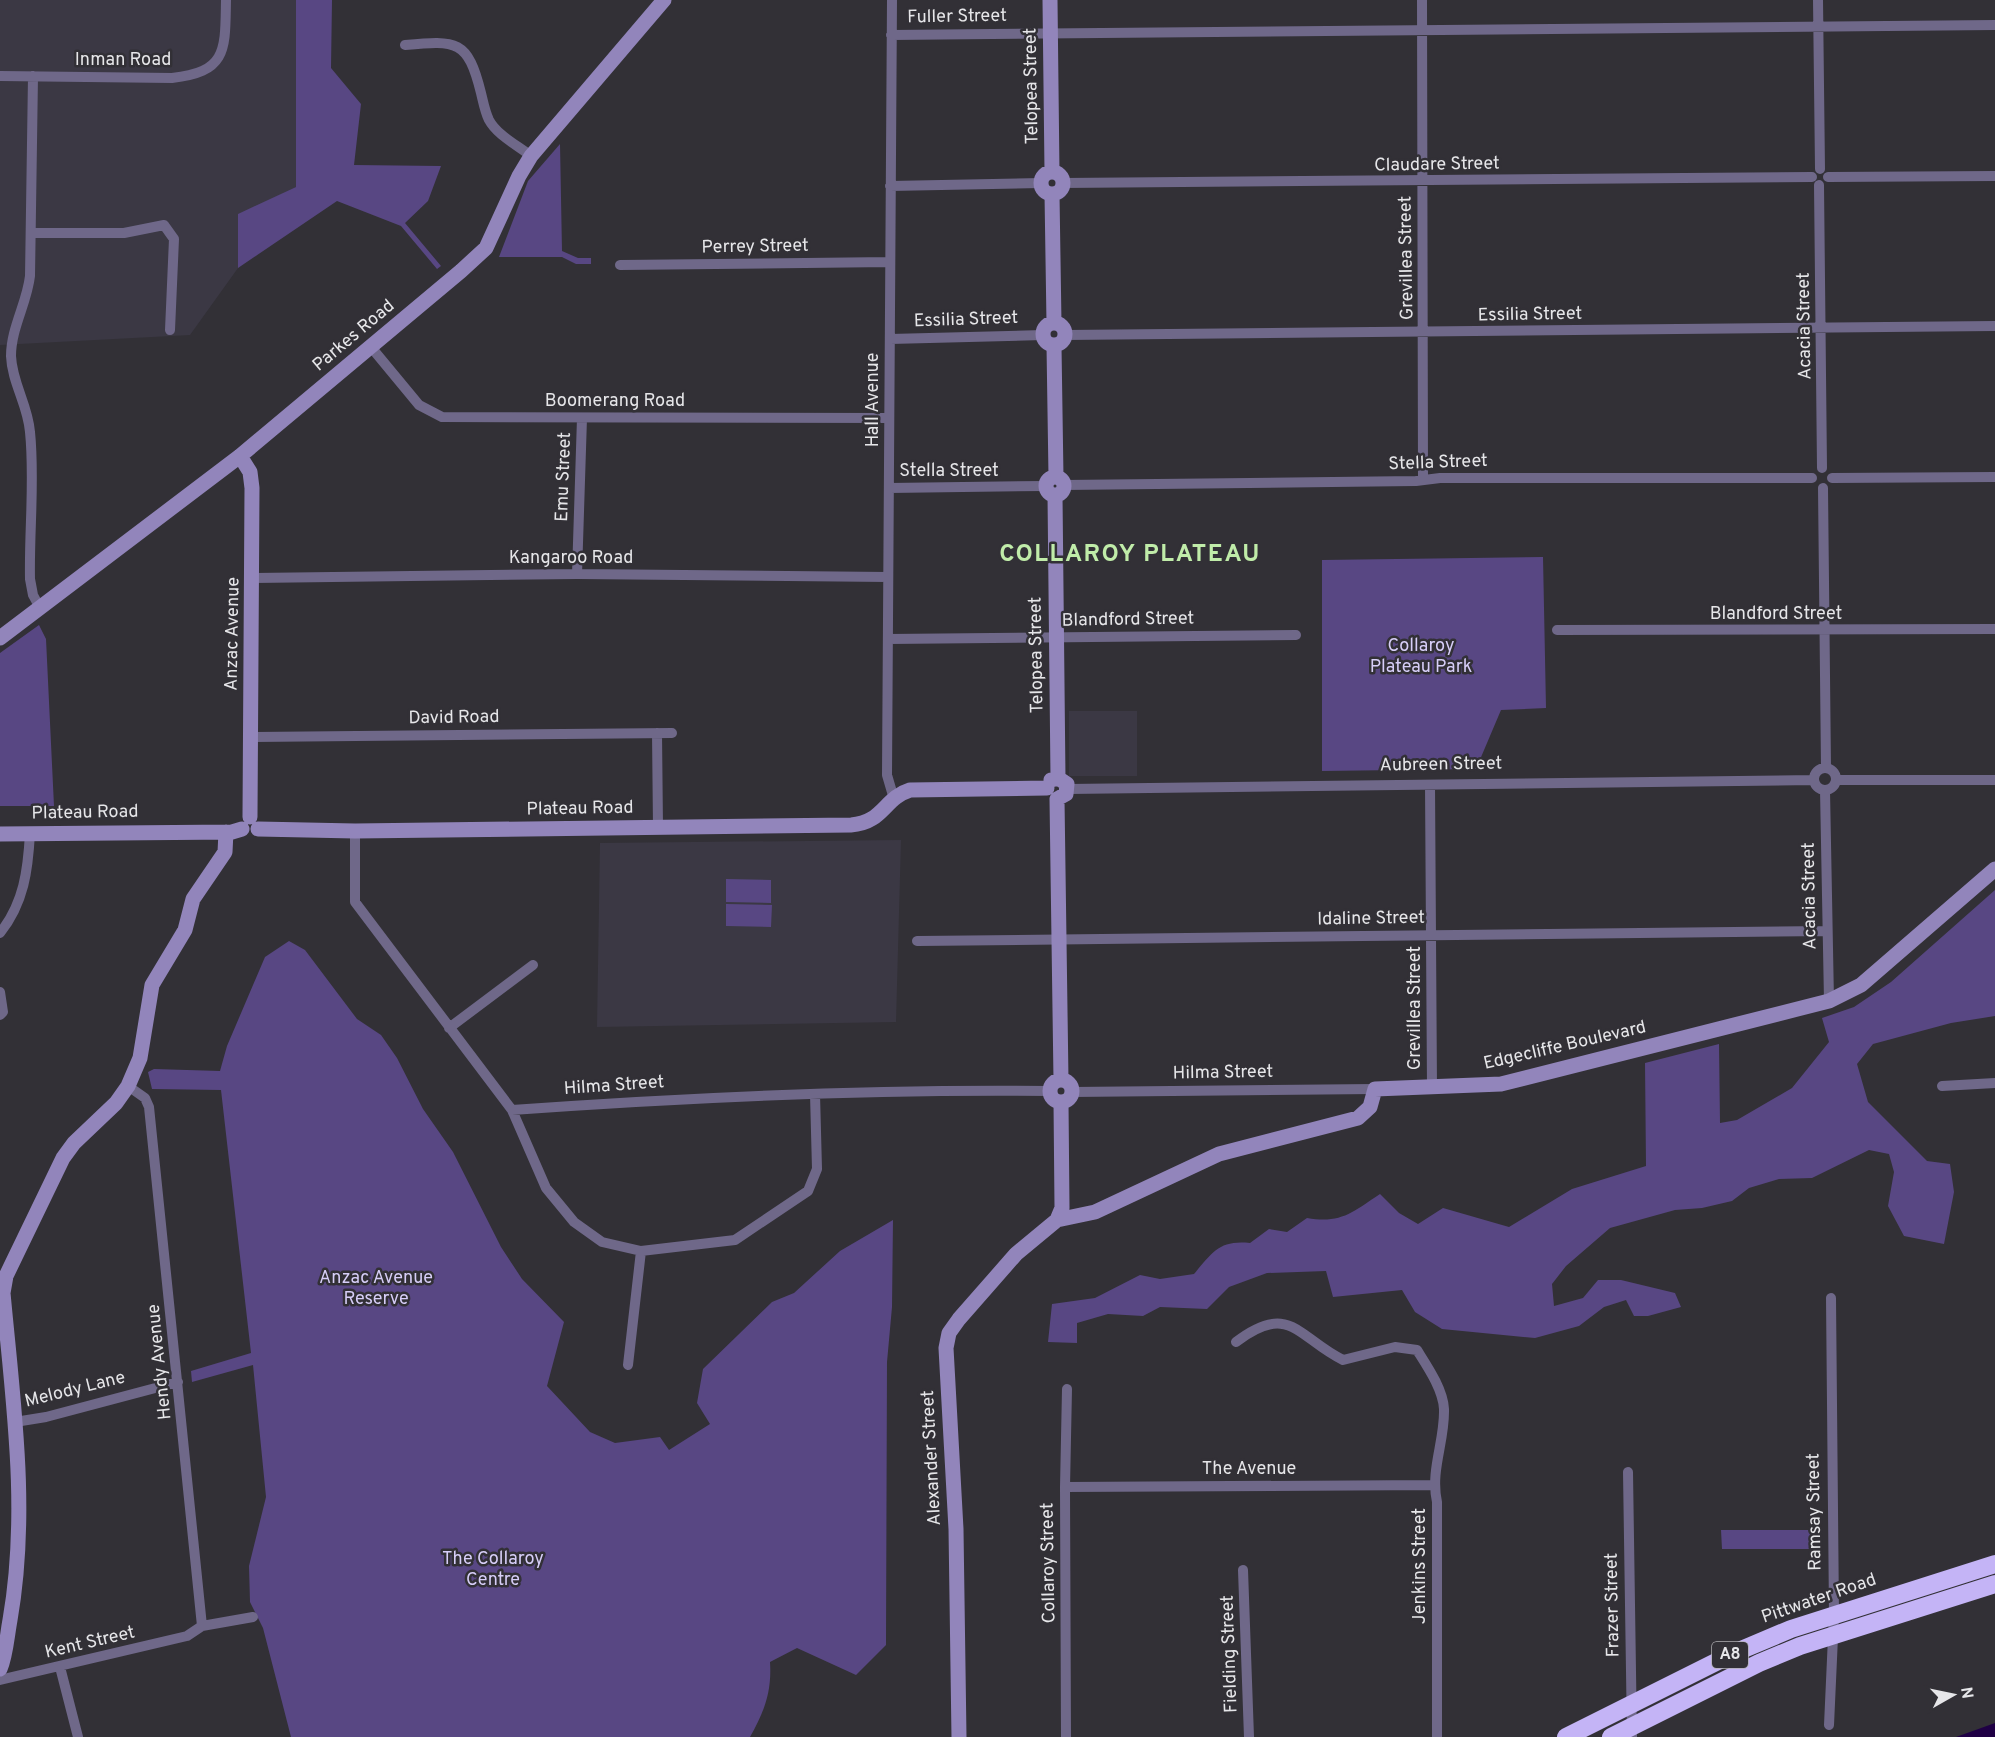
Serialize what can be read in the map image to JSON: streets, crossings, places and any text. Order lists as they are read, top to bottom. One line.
{"streets":{"highway":["Pittwater Road","A8"],"street":["Fuller Street","Inman Road","Telopea Street","Claudare Street","Perrey Street","Grevillea Street","Essilia Street","Acacia Street","Parkes Road","Hall Avenue","Boomerang Road","Stella Street","Emu Street","Kangaroo Road","Blandford Street","Anzac Avenue","David Road","Aubreen Street","Plateau Road","Idaline Street","Edgecliffe Boulevard","Hilma Street","Hendy Avenue","Melody Lane","Alexander Street","The Avenue","Ramsay Street","Collaroy Street","Jenkins Street","Frazer Street","Kent Street","Fielding Street"]},"crossings":[["Fuller Street","Telopea Street"],["Fuller Street","Grevillea Street"],["Fuller Street","Acacia Street"],["Fuller Street","Hall Avenue"],["Telopea Street","Claudare Street"],["Telopea Street","Essilia Street"],["Telopea Street","Stella Street"],["Telopea Street","Blandford Street"],["Telopea Street","Aubreen Street"],["Telopea Street","Idaline Street"],["Telopea Street","Hilma Street"],["Telopea Street","Alexander Street"],["Claudare Street","Grevillea Street"],["Claudare Street","Acacia Street"],["Claudare Street","Hall Avenue"],["Perrey Street","Hall Avenue"],["Grevillea Street","Essilia Street"],["Grevillea Street","Stella Street"],["Grevillea Street","Aubreen Street"],["Grevillea Street","Idaline Street"],["Grevillea Street","Edgecliffe Boulevard"],["Essilia Street","Acacia Street"],["Essilia Street","Hall Avenue"],["Acacia Street","Stella Street"],["Acacia Street","Aubreen Street"],["Acacia Street","Idaline Street"],["Acacia Street","Edgecliffe Boulevard"],["Parkes Road","Boomerang Road"],["Parkes Road","Anzac Avenue"],["Hall Avenue","Boomerang Road"],["Hall Avenue","Stella Street"],["Hall Avenue","Kangaroo Road"],["Hall Avenue","Blandford Street"],["Hall Avenue","Aubreen Street"],["Hall Avenue","Plateau Road"],["Boomerang Road","Emu Street"],["Emu Street","Kangaroo Road"],["Kangaroo Road","Anzac Avenue"],["Anzac Avenue","David Road"],["Anzac Avenue","Plateau Road"],["Aubreen Street","Plateau Road"],["Edgecliffe Boulevard","Hilma Street"],["Hendy Avenue","Melody Lane"],["Hendy Avenue","Kent Street"],["The Avenue","Collaroy Street"],["The Avenue","Jenkins Street"],["Ramsay Street","Pittwater Road"],["Ramsay Street","A8"],["Pittwater Road","Frazer Street"],["Frazer Street","A8"]],"districts":["COLLAROY PLATEAU"],"parks":["Collaroy Plateau Park","Anzac Avenue Reserve","The Collaroy Centre"],"north":"right"}
